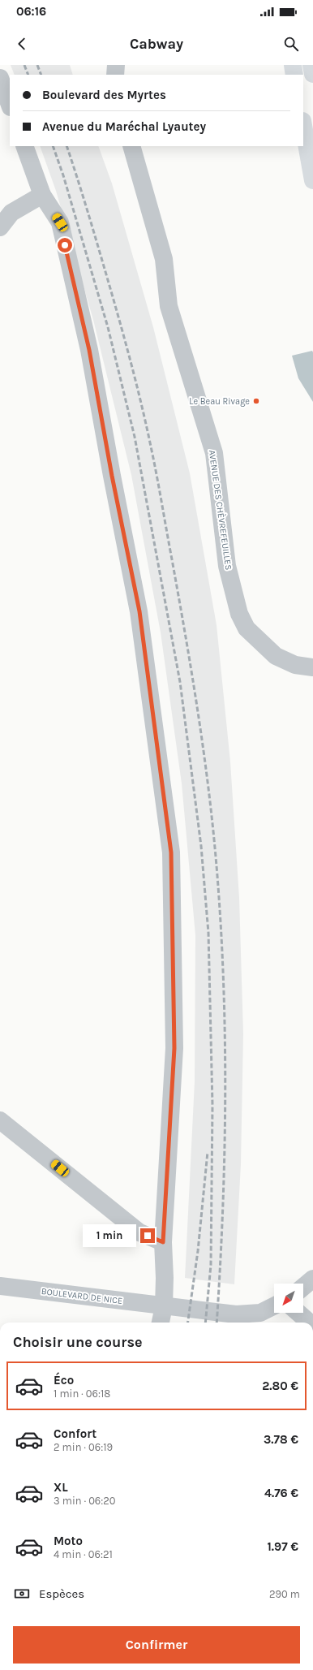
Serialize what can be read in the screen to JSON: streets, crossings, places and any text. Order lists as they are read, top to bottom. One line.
{"streets":{"street":["AVENUE DES CHÈVREFEUILLES","BOULEVARD DE NICE"]},"places":["Le Beau Rivage"],"north":"bottom left","page":{"status":"06:16","header":"Cabway","banner":["Boulevard des Myrtes","Avenue du Maréchal Lyautey"],"bubble":"1 min","heading":"Choisir une course","list":[{"name":"Éco","note":"1 min · 06:18","value":"2.80 €"},{"name":"Confort","note":"2 min · 06:19","value":"3.78 €"},{"name":"XL","note":"3 min · 06:20","value":"4.76 €"},{"name":"Moto","note":"4 min · 06:21","value":"1.97 €"}],"pay":["Espèces","290 m"],"buttons":"Confirmer"}}
